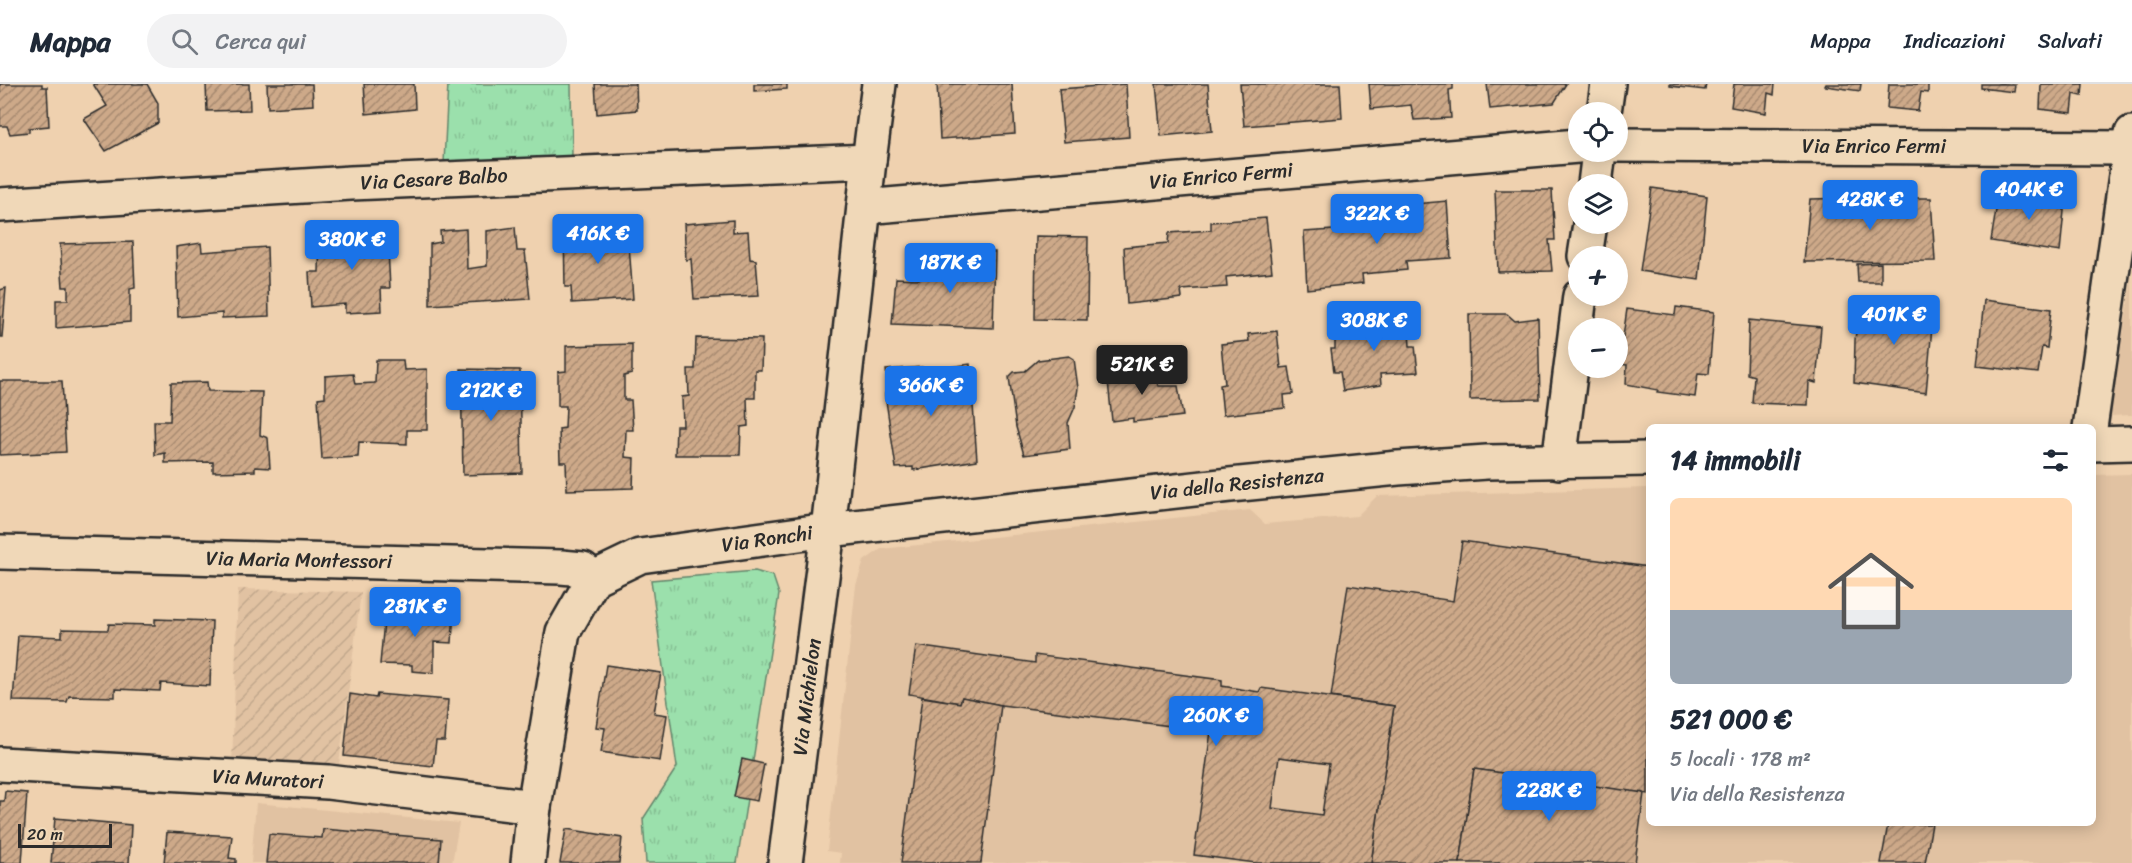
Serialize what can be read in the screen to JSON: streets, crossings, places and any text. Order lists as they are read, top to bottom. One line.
{"streets":{"street":["Via Enrico Fermi","Via Cesare Balbo","Via della Resistenza","Via Ronchi","Via Maria Montessori","Via Michielon","Via Muratori"]},"crossings":[["Via Enrico Fermi","Via Ronchi"],["Via Cesare Balbo","Via Ronchi"],["Via della Resistenza","Via Ronchi"],["Via della Resistenza","Via Michielon"],["Via Ronchi","Via Maria Montessori"],["Via Ronchi","Via Michielon"]],"scale_bar":"20 m","page":{"header":"Mappa","search":"Cerca qui","nav":["Mappa","Indicazioni","Salvati"],"map_buttons":["+","−"],"price":["404K €","428K €","322K €","416K €","380K €","187K €","401K €","308K €","521K €","366K €","212K €","281K €","260K €","228K €"],"heading":"14 immobili","list":[{"name":"521 000 €","note":"5 locali · 178 m² · Via della Resistenza"}],"scale":"20 m"}}
